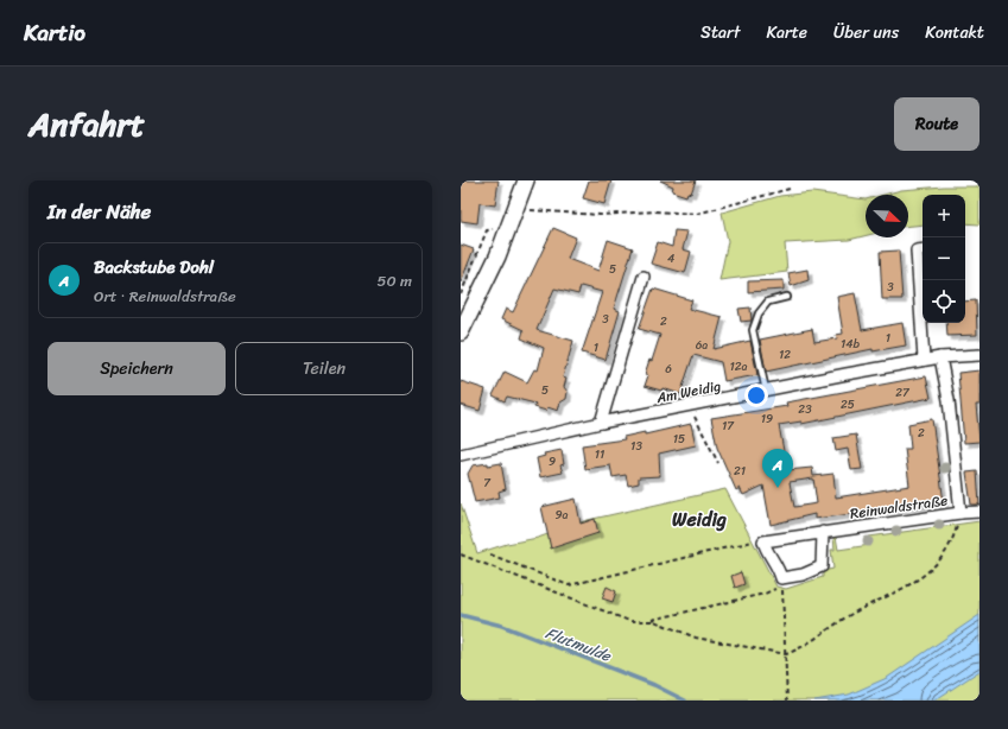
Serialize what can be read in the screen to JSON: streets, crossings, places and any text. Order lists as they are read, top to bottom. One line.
{"streets":{"street":["Am Weidig","Reinwaldstraße"]},"districts":["Weidig"],"water":["Flutmulde"],"house_numbers":["4","5","3","3","2","1","14b","6a","1","12","12a","6","5","27","25","23","19","17","2","15","13","11","9","21","7","9a"],"north":"bottom right","page":{"header":"Kartio","nav":["Start","Karte","Über uns","Kontakt"],"title":"Anfahrt","buttons":["Route",["Speichern","Teilen"]],"heading":"In der Nähe","map_buttons":["+","−"],"list":[{"mark":"A","name":"Backstube Dohl","note":"Ort · Reinwaldstraße","value":"50 m"}],"pins":"A"}}
